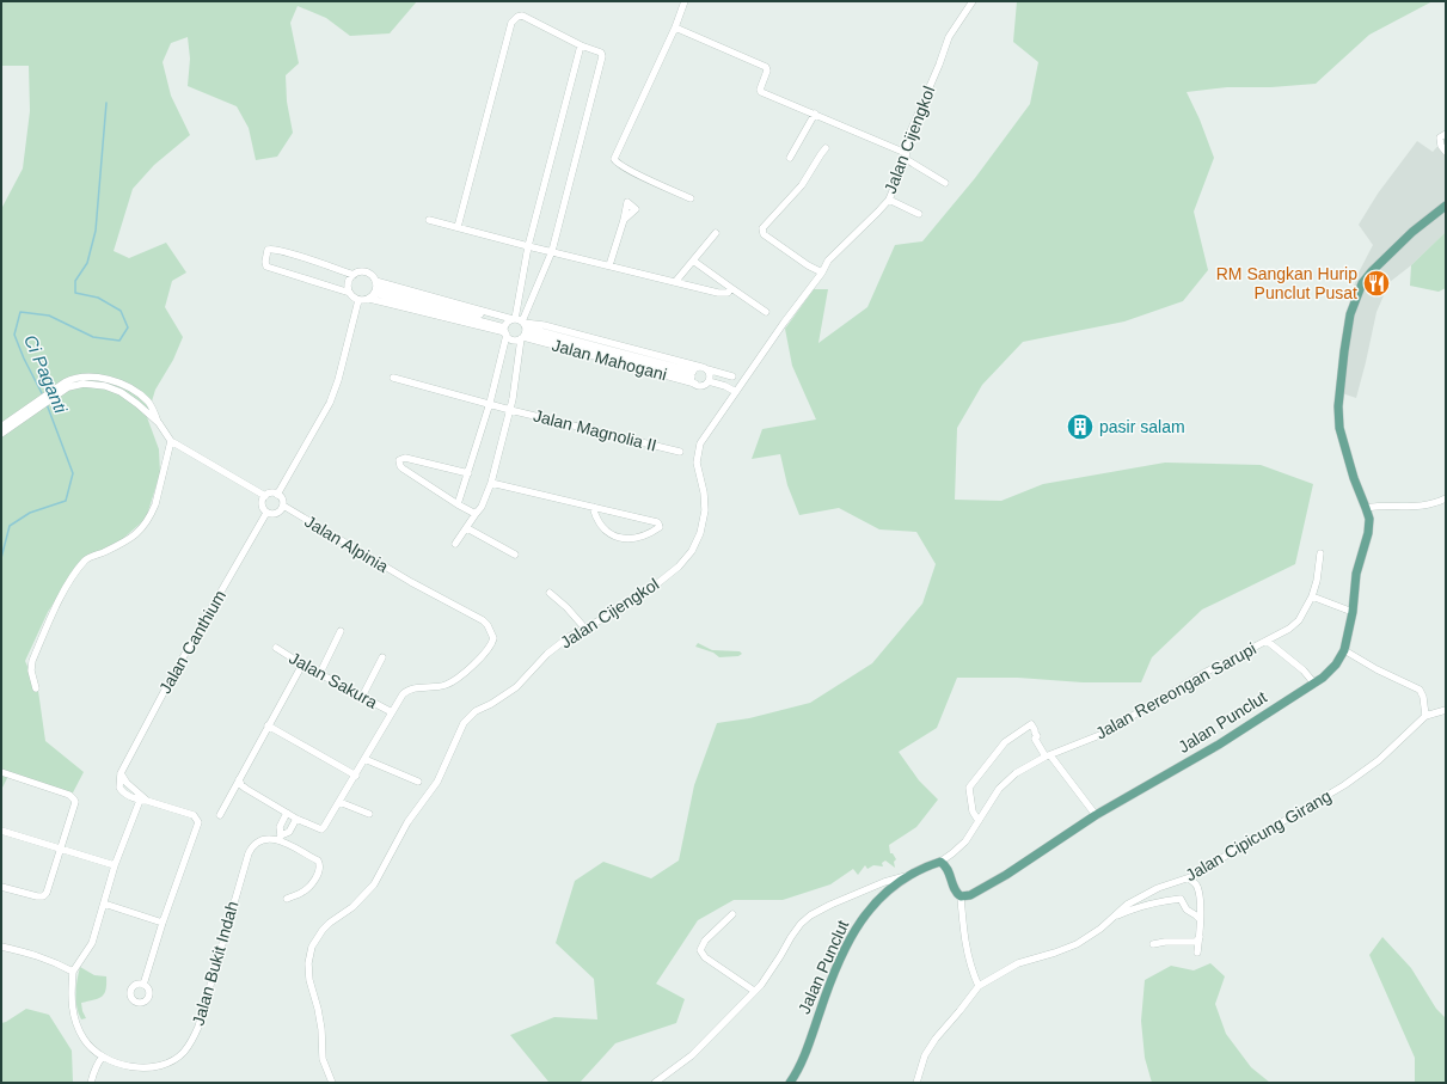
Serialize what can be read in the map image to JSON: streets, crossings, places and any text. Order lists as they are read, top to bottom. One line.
{"streets":{"main road":["Jalan Punclut"],"street":["Jalan Cijengkol","Jalan Mahogani","Jalan Magnolia II","Jalan Alpinia","Jalan Canthium","Jalan Sakura","Jalan Rereongan Sarupi","Jalan Cipicung Girang","Jalan Bukit Indah"]},"crossings":[["Jalan Alpinia","Jalan Canthium"],["Jalan Alpinia","Jalan Sakura"],["Jalan Rereongan Sarupi","Jalan Punclut"]],"water":["Ci Paganti"],"places":{"restaurant":["RM Sangkan Hurip Punclut Pusat"],"building":["pasir salam"]}}
